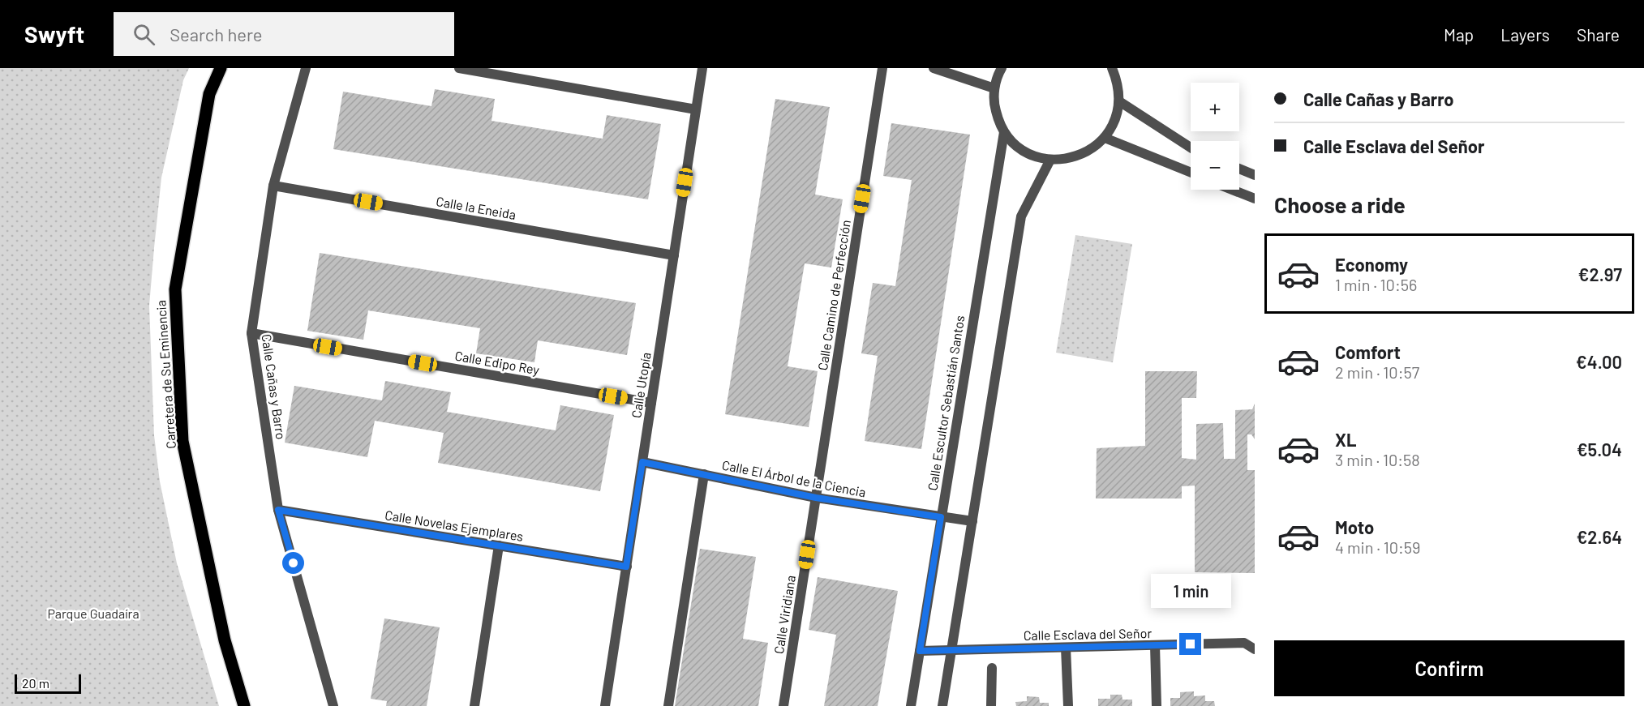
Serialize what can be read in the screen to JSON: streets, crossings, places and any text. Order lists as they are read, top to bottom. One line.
{"streets":{"main road":["Carretera de Su Eminencia"],"street":["Calle la Eneida","Calle Camino de Perfección","Calle Edipo Rey","Calle Utopía","Calle Cañas y Barro","Calle Escultor Sebastián Santos","Calle El Árbol de la Ciencia","Calle Novelas Ejemplares","Calle Viridiana","Calle Esclava del Señor"]},"crossings":[["Calle la Eneida","Calle Utopía"],["Calle la Eneida","Calle Cañas y Barro"],["Calle Camino de Perfección","Calle El Árbol de la Ciencia"],["Calle Camino de Perfección","Calle Viridiana"],["Calle Edipo Rey","Calle Utopía"],["Calle Edipo Rey","Calle Cañas y Barro"],["Calle Utopía","Calle El Árbol de la Ciencia"],["Calle Utopía","Calle Novelas Ejemplares"],["Calle Cañas y Barro","Calle Novelas Ejemplares"],["Calle Escultor Sebastián Santos","Calle El Árbol de la Ciencia"],["Calle Escultor Sebastián Santos","Calle Esclava del Señor"],["Calle El Árbol de la Ciencia","Calle Viridiana"]],"parks":["Parque Guadaíra"],"scale_bar":"20 m","page":{"header":"Swyft","search":"Search here","nav":["Map","Layers","Share"],"banner":["Calle Cañas y Barro","Calle Esclava del Señor"],"map_buttons":["+","−"],"heading":"Choose a ride","list":[{"name":"Economy","note":"1 min · 10:56","value":"€2.97"},{"name":"Comfort","note":"2 min · 10:57","value":"€4.00"},{"name":"XL","note":"3 min · 10:58","value":"€5.04"},{"name":"Moto","note":"4 min · 10:59","value":"€2.64"}],"bubble":"1 min","buttons":"Confirm","scale":"20 m"}}
